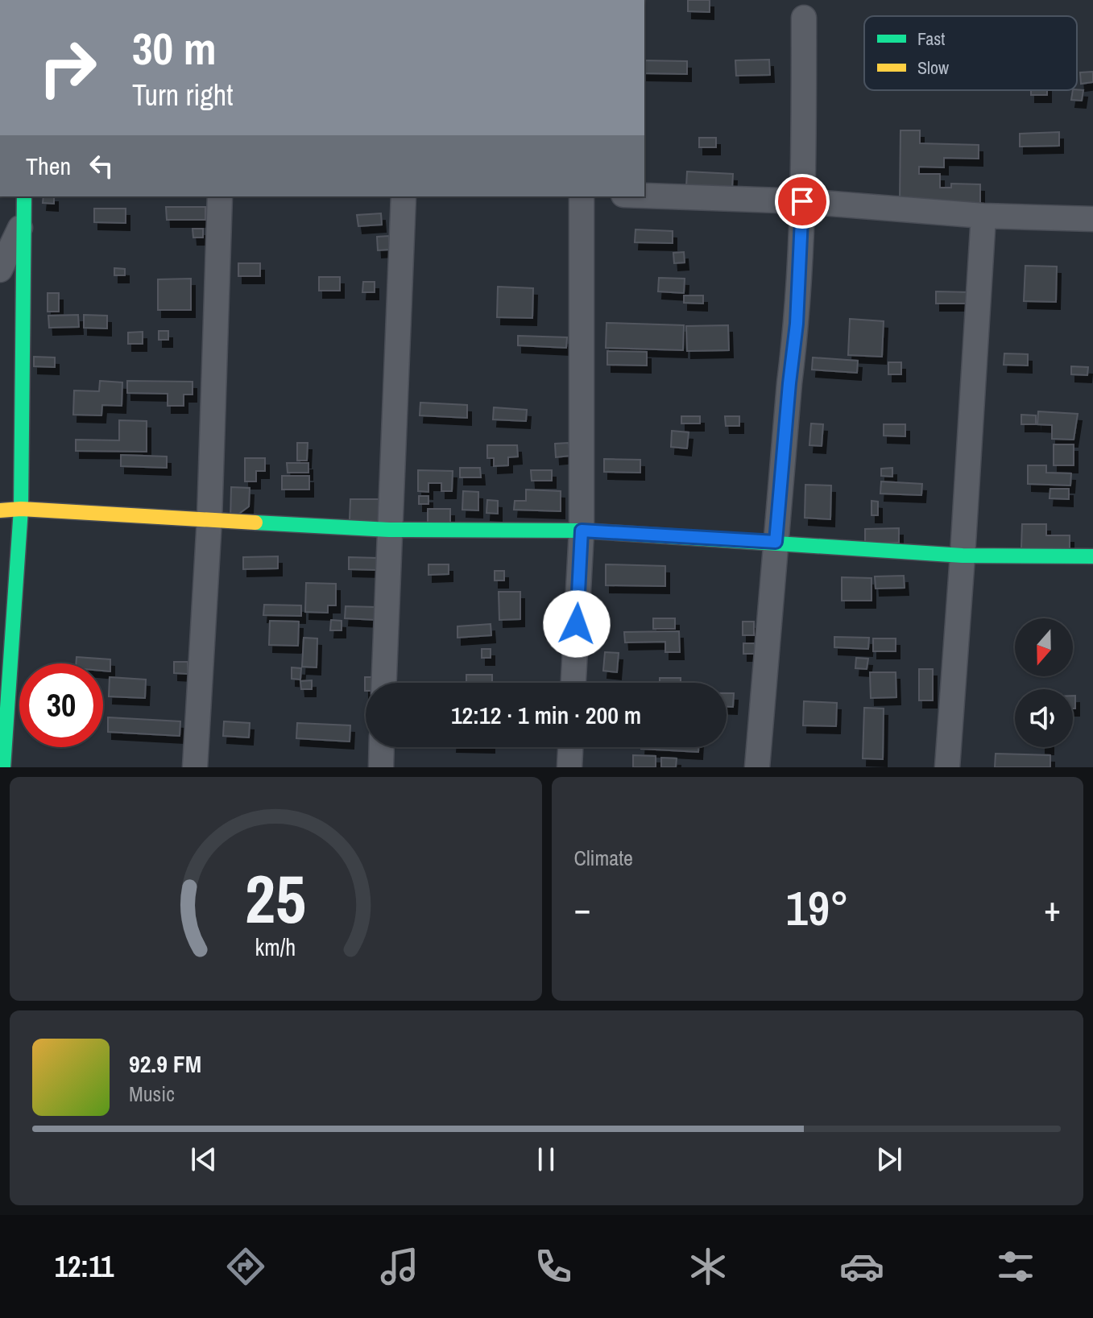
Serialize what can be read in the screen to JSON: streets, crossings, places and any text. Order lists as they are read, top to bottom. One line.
{"legend":["Fast","Slow"],"north":"bottom","page":{"turn":["30 m","Turn right"],"then":"Then","limit":"30","trip":"12:12 · 1 min · 200 m","tile":"Climate","heat":["−","19°","+"],"song":["92.9 FM","Music"],"tabs":"12:11","gauge":["25","km/h"]}}
